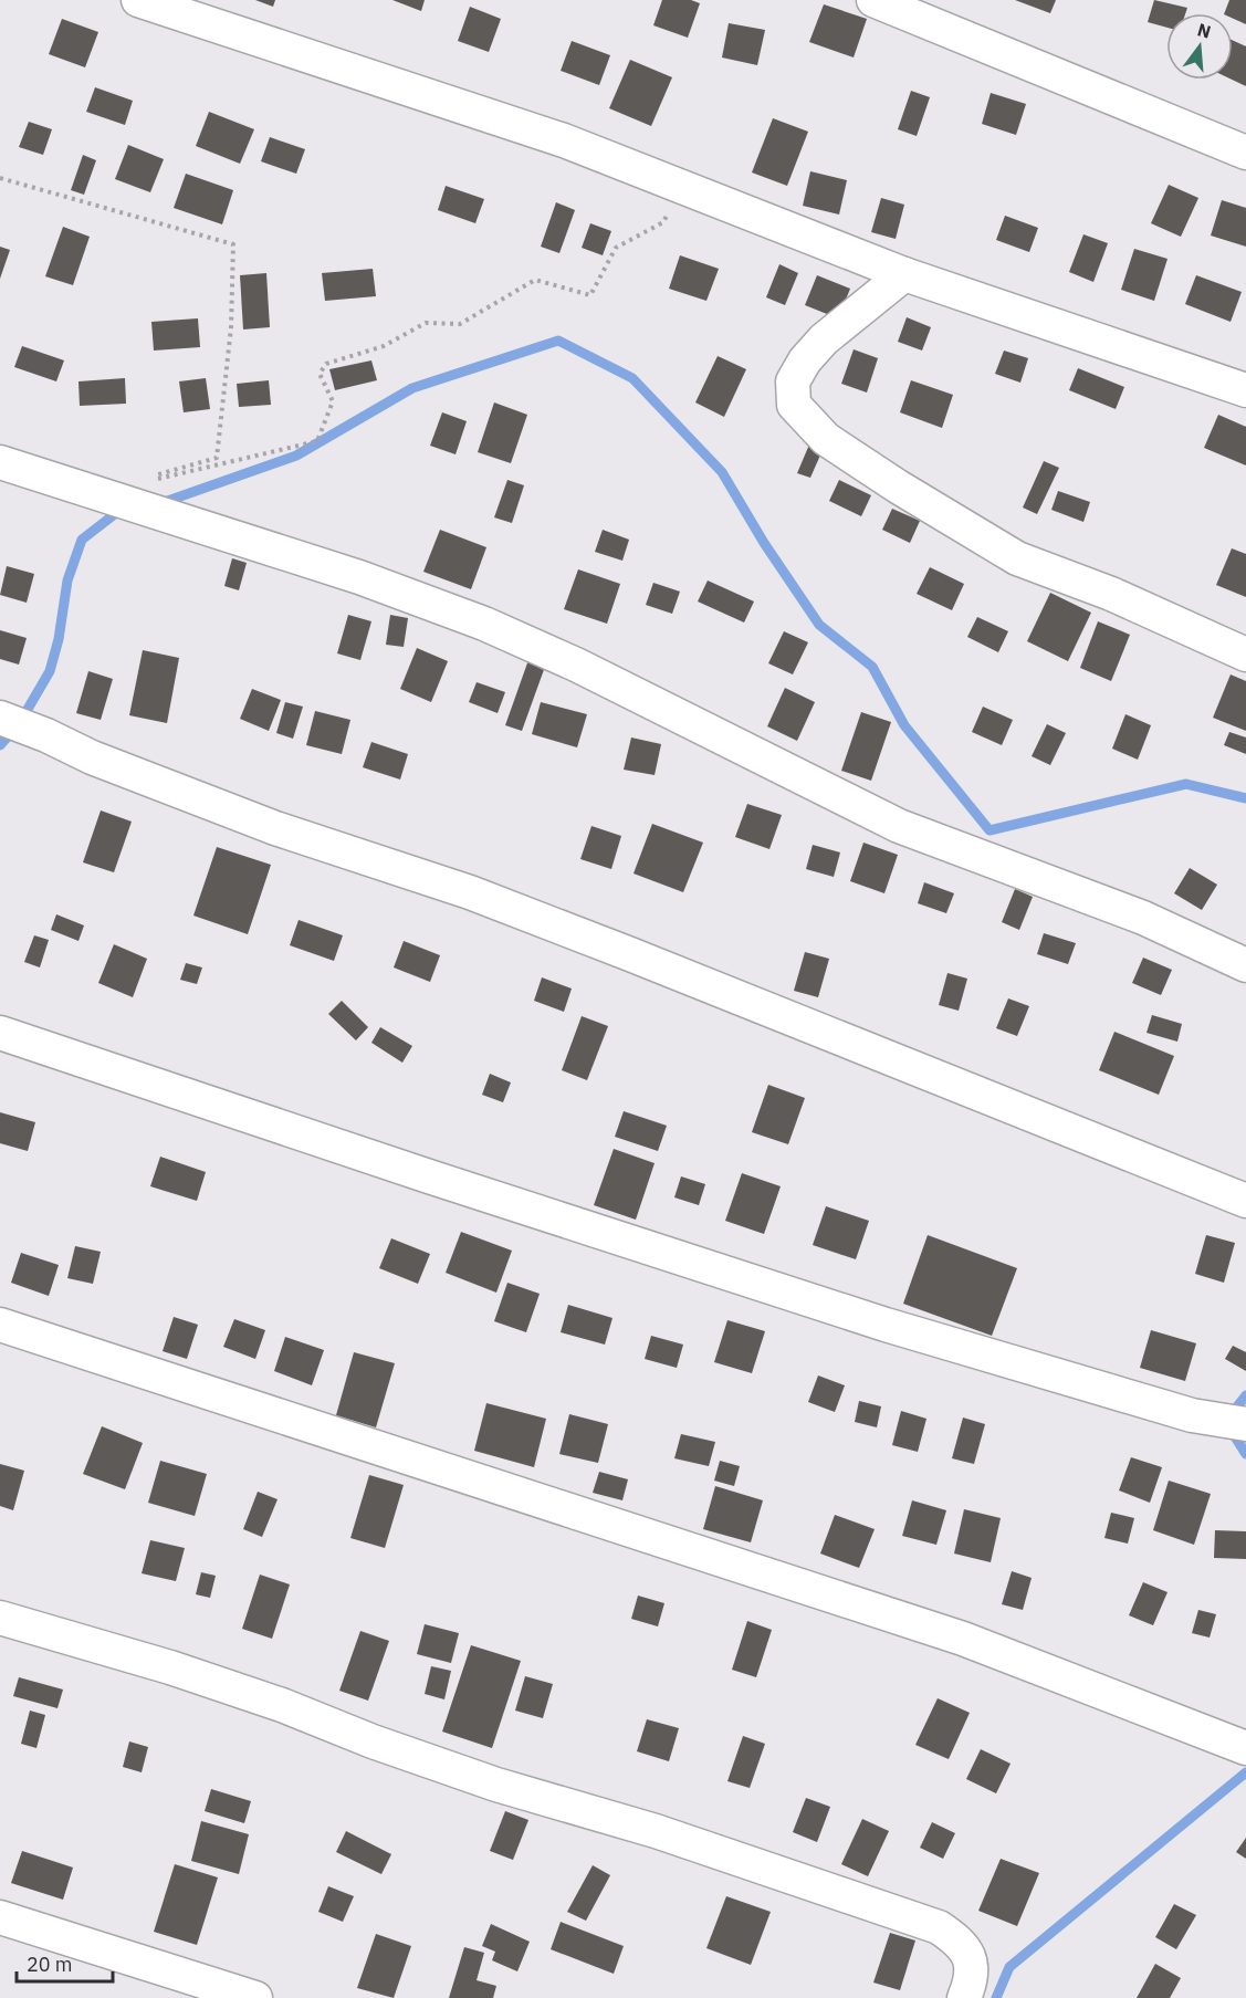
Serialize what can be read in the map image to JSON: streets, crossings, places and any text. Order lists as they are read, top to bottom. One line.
{"scale_bar":"20 m","north":"top"}
